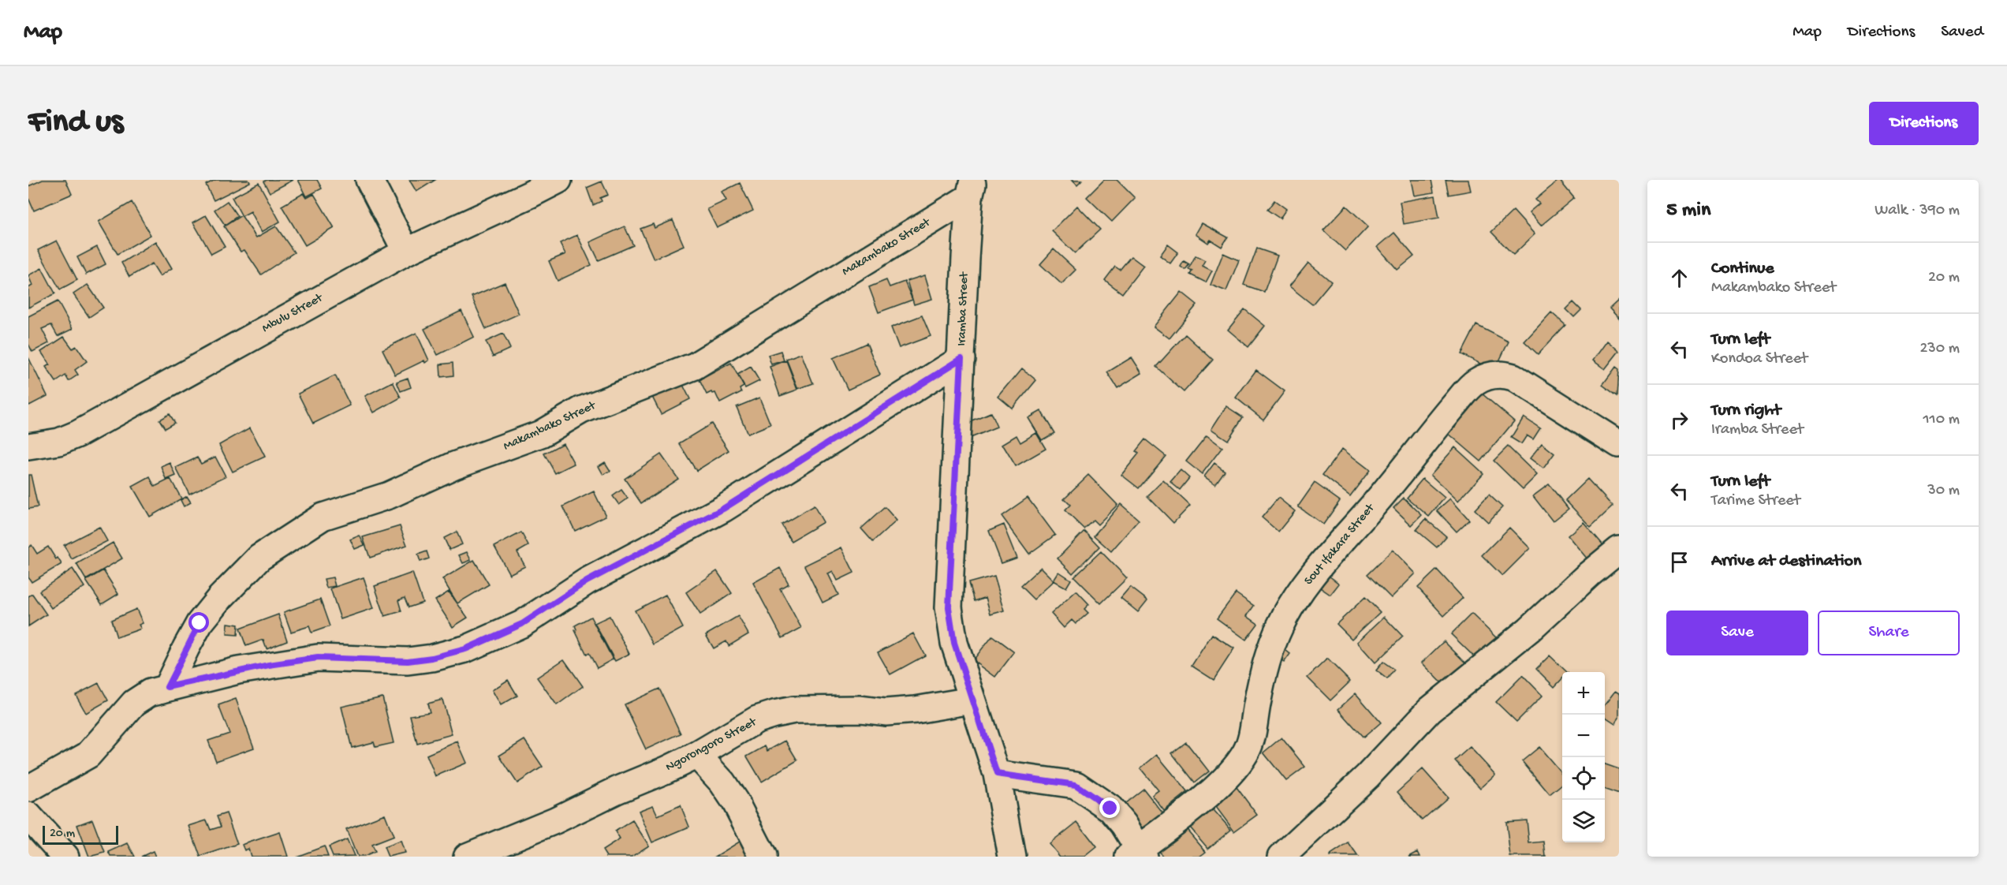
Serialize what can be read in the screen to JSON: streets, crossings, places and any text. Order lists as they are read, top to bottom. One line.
{"streets":{"street":["Makambako Street","Iramba Street","Mbulu Street","Sout Ifakara Street","Ngorongoro Street"]},"crossings":[["Makambako Street","Iramba Street"],["Iramba Street","Ngorongoro Street"]],"scale_bar":"20 m","page":{"header":"Map","nav":["Map","Directions","Saved"],"buttons":["Directions",["Save","Share"]],"title":"Find us","heading":["5 min","Walk · 390 m"],"list":[["Continue","Makambako Street","20 m"],["Turn left","Kondoa Street","230 m"],["Turn right","Iramba Street","110 m"],["Turn left","Tarime Street","30 m"],"Arrive at destination"],"map_buttons":["+","−"],"scale":"20 m"}}
